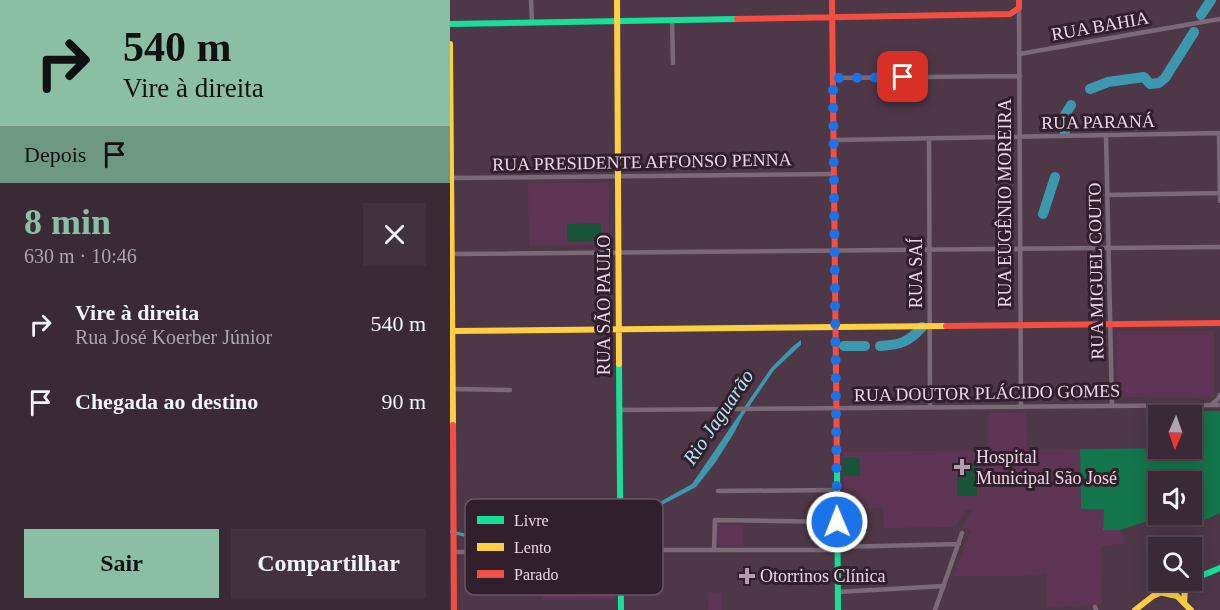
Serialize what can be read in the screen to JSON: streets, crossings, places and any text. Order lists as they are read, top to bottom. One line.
{"streets":{"main road":["RUA EUGÊNIO MOREIRA","RUA SÃO PAULO"],"street":["RUA BAHIA","RUA PARANÁ","RUA PRESIDENTE AFFONSO PENNA","RUA MIGUEL COUTO","RUA SAÍ","RUA DOUTOR PLÁCIDO GOMES"]},"crossings":[["RUA BAHIA","RUA EUGÊNIO MOREIRA"],["RUA PARANÁ","RUA EUGÊNIO MOREIRA"],["RUA PARANÁ","RUA MIGUEL COUTO"],["RUA PARANÁ","RUA SAÍ"],["RUA PRESIDENTE AFFONSO PENNA","RUA SÃO PAULO"],["RUA EUGÊNIO MOREIRA","RUA DOUTOR PLÁCIDO GOMES"],["RUA MIGUEL COUTO","RUA DOUTOR PLÁCIDO GOMES"],["RUA SAÍ","RUA DOUTOR PLÁCIDO GOMES"],["RUA SÃO PAULO","RUA DOUTOR PLÁCIDO GOMES"]],"water":["Rio Jaguarão"],"places":{"health":["Hospital Municipal São José","Otorrinos Clínica"]},"legend":["Livre","Lento","Parado"],"north":"bottom","page":{"turn":["540 m","Vire à direita"],"then":"Depois","heading":["8 min","630 m · 10:46"],"list":[{"name":"Vire à direita","note":"Rua José Koerber Júnior","value":"540 m"},{"name":"Chegada ao destino","value":"90 m"}],"buttons":["Sair","Compartilhar"]}}
